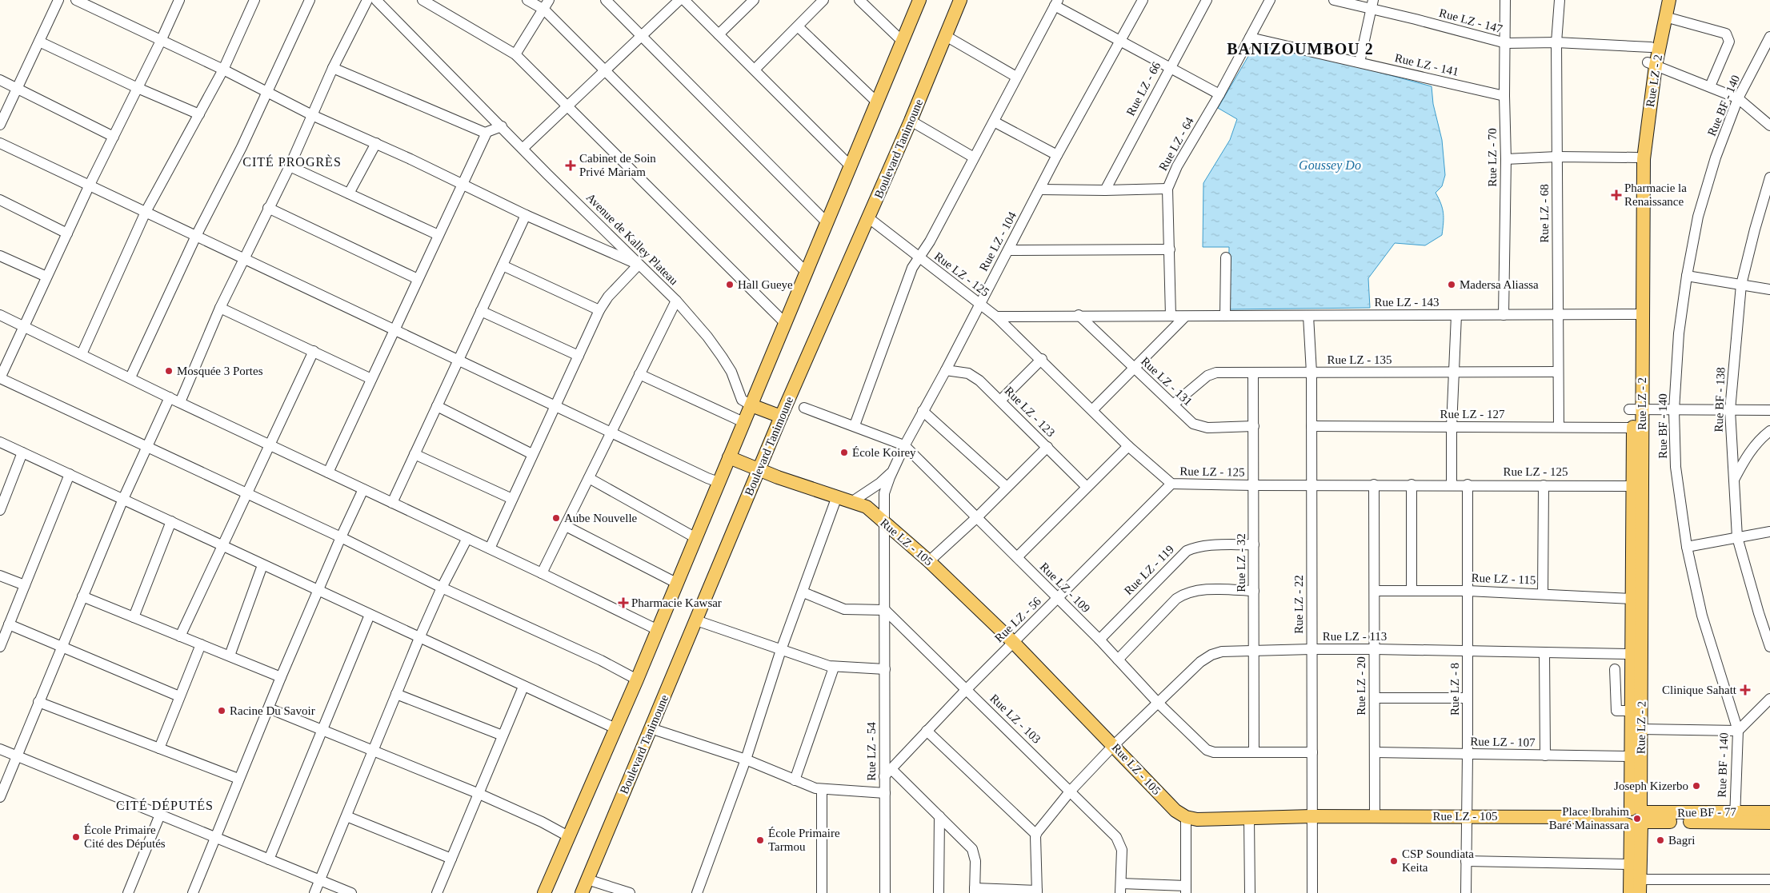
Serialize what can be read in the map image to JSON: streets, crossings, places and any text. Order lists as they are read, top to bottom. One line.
{"streets":{"main road":["Rue LZ - 2","Boulevard Tanimoune","Rue LZ - 105","Rue BF - 77"],"street":["Rue LZ - 147","Rue LZ - 141","Rue LZ - 66","Rue BF - 140","Rue LZ - 64","Rue LZ - 70","Rue LZ - 68","Avenue de Kalley Plateau","Rue LZ - 104","Rue LZ - 125","Rue LZ - 143","Rue LZ - 135","Rue LZ - 131","Rue BF - 138","Rue LZ - 123","Rue LZ - 127","Rue LZ - 32","Rue LZ - 119","Rue LZ - 115","Rue LZ - 109","Rue LZ - 22","Rue LZ - 56","Rue LZ - 113","Rue LZ - 20","Rue LZ - 8","Rue LZ - 103","Rue LZ - 107","Rue LZ - 54"]},"crossings":[["Rue LZ - 147","Rue LZ - 2"],["Rue LZ - 147","Rue LZ - 70"],["Rue LZ - 147","Rue LZ - 68"],["Rue LZ - 141","Rue LZ - 64"],["Rue LZ - 141","Rue LZ - 70"],["Rue LZ - 2","Rue LZ - 125"],["Rue LZ - 2","Rue LZ - 143"],["Rue LZ - 2","Rue LZ - 127"],["Rue LZ - 2","Rue LZ - 105"],["Rue LZ - 2","Rue LZ - 115"],["Rue LZ - 2","Rue LZ - 113"],["Rue LZ - 2","Rue LZ - 107"],["Rue LZ - 2","Rue BF - 77"],["Rue BF - 140","Rue BF - 77"],["Rue LZ - 64","Rue LZ - 143"],["Boulevard Tanimoune","Rue LZ - 125"],["Boulevard Tanimoune","Rue LZ - 105"],["Rue LZ - 70","Rue LZ - 143"],["Rue LZ - 68","Rue LZ - 143"],["Rue LZ - 68","Rue LZ - 135"],["Rue LZ - 68","Rue LZ - 127"],["Rue LZ - 104","Rue LZ - 125"],["Rue LZ - 104","Rue LZ - 123"],["Rue LZ - 104","Rue LZ - 105"],["Rue LZ - 104","Rue LZ - 109"],["Rue LZ - 104","Rue LZ - 103"],["Rue LZ - 104","Rue LZ - 54"],["Rue LZ - 125","Rue LZ - 32"],["Rue LZ - 125","Rue LZ - 22"],["Rue LZ - 125","Rue LZ - 56"],["Rue LZ - 125","Rue LZ - 20"],["Rue LZ - 125","Rue LZ - 8"],["Rue LZ - 143","Rue LZ - 22"],["Rue LZ - 135","Rue LZ - 131"],["Rue LZ - 135","Rue LZ - 32"],["Rue LZ - 135","Rue LZ - 22"],["Rue LZ - 131","Rue LZ - 32"],["Rue LZ - 127","Rue LZ - 22"],["Rue LZ - 105","Rue LZ - 22"],["Rue LZ - 105","Rue LZ - 56"],["Rue LZ - 105","Rue LZ - 113"],["Rue LZ - 105","Rue LZ - 20"],["Rue LZ - 105","Rue LZ - 8"],["Rue LZ - 105","Rue BF - 77"],["Rue LZ - 32","Rue LZ - 119"],["Rue LZ - 32","Rue LZ - 109"],["Rue LZ - 32","Rue LZ - 113"],["Rue LZ - 119","Rue LZ - 109"],["Rue LZ - 115","Rue LZ - 20"],["Rue LZ - 115","Rue LZ - 8"],["Rue LZ - 109","Rue LZ - 22"],["Rue LZ - 109","Rue LZ - 56"],["Rue LZ - 109","Rue LZ - 113"],["Rue LZ - 22","Rue LZ - 113"],["Rue LZ - 56","Rue LZ - 103"],["Rue LZ - 56","Rue LZ - 54"],["Rue LZ - 113","Rue LZ - 20"],["Rue LZ - 113","Rue LZ - 8"],["Rue LZ - 113","Rue LZ - 103"],["Rue LZ - 20","Rue LZ - 107"],["Rue LZ - 8","Rue LZ - 107"],["Rue LZ - 103","Rue LZ - 54"]],"districts":["BANIZOUMBOU 2","CITÉ PROGRÈS","CITÉ DÉPUTÉS"],"water":["Goussey Do"],"places":{"health":["Cabinet de Soin Privé Mariam","Pharmacie la Renaissance","Pharmacie Kawsar","Clinique Sahatt"],"other":["Hall Gueye","Madersa Aliassa","Mosquée 3 Portes","École Koirey","Aube Nouvelle","Racine Du Savoir","Joseph Kizerbo","Place Ibrahim Baré Mainassara","École Primaire Cité des Députés","École Primaire Tarmou","Bagri","CSP Soundiata Keita"]}}
